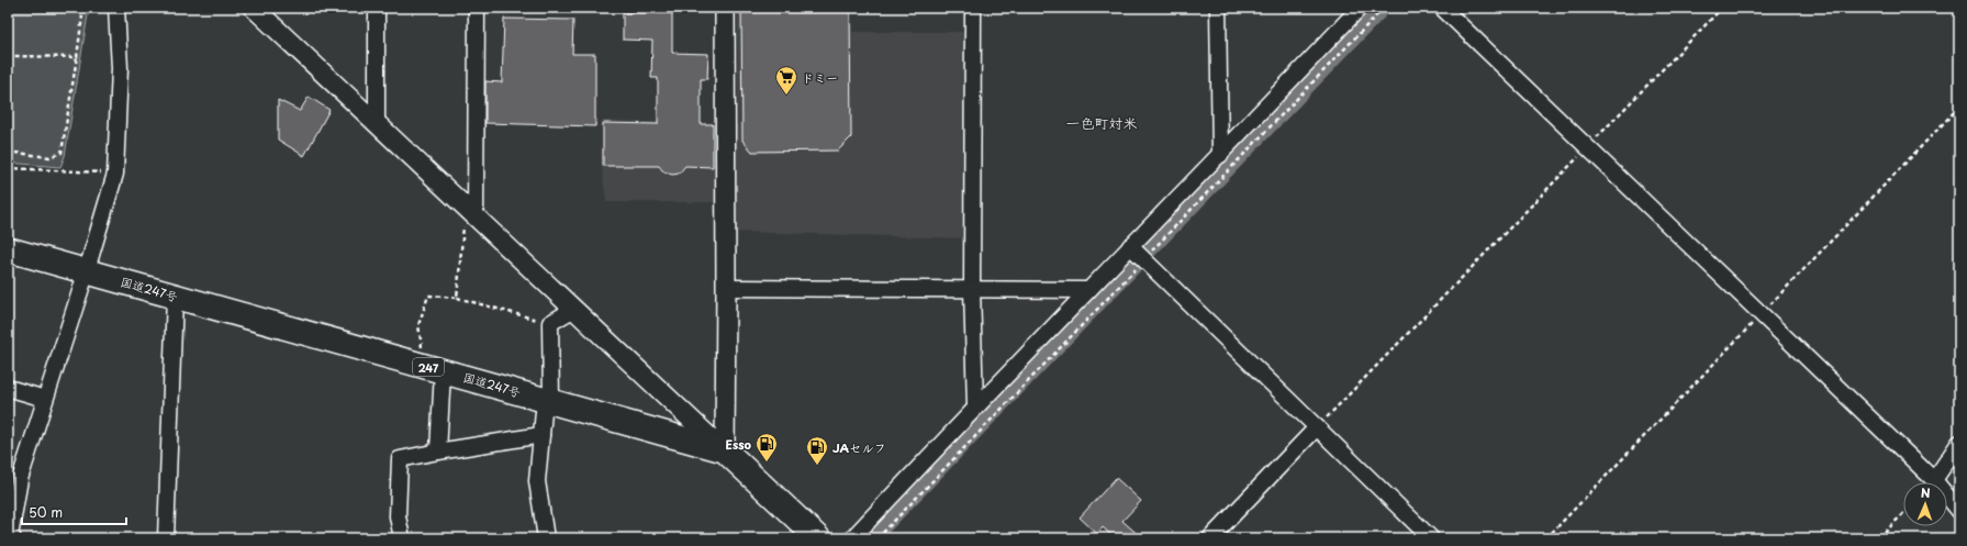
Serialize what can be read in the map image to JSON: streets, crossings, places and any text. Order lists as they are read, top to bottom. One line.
{"streets":{"highway":["国道247号","247"]},"districts":["一色町対米"],"places":{"supermarket":["ドミー"],"fuel station":["Esso","JAセルフ"]},"scale_bar":"50 m","north":"top"}
